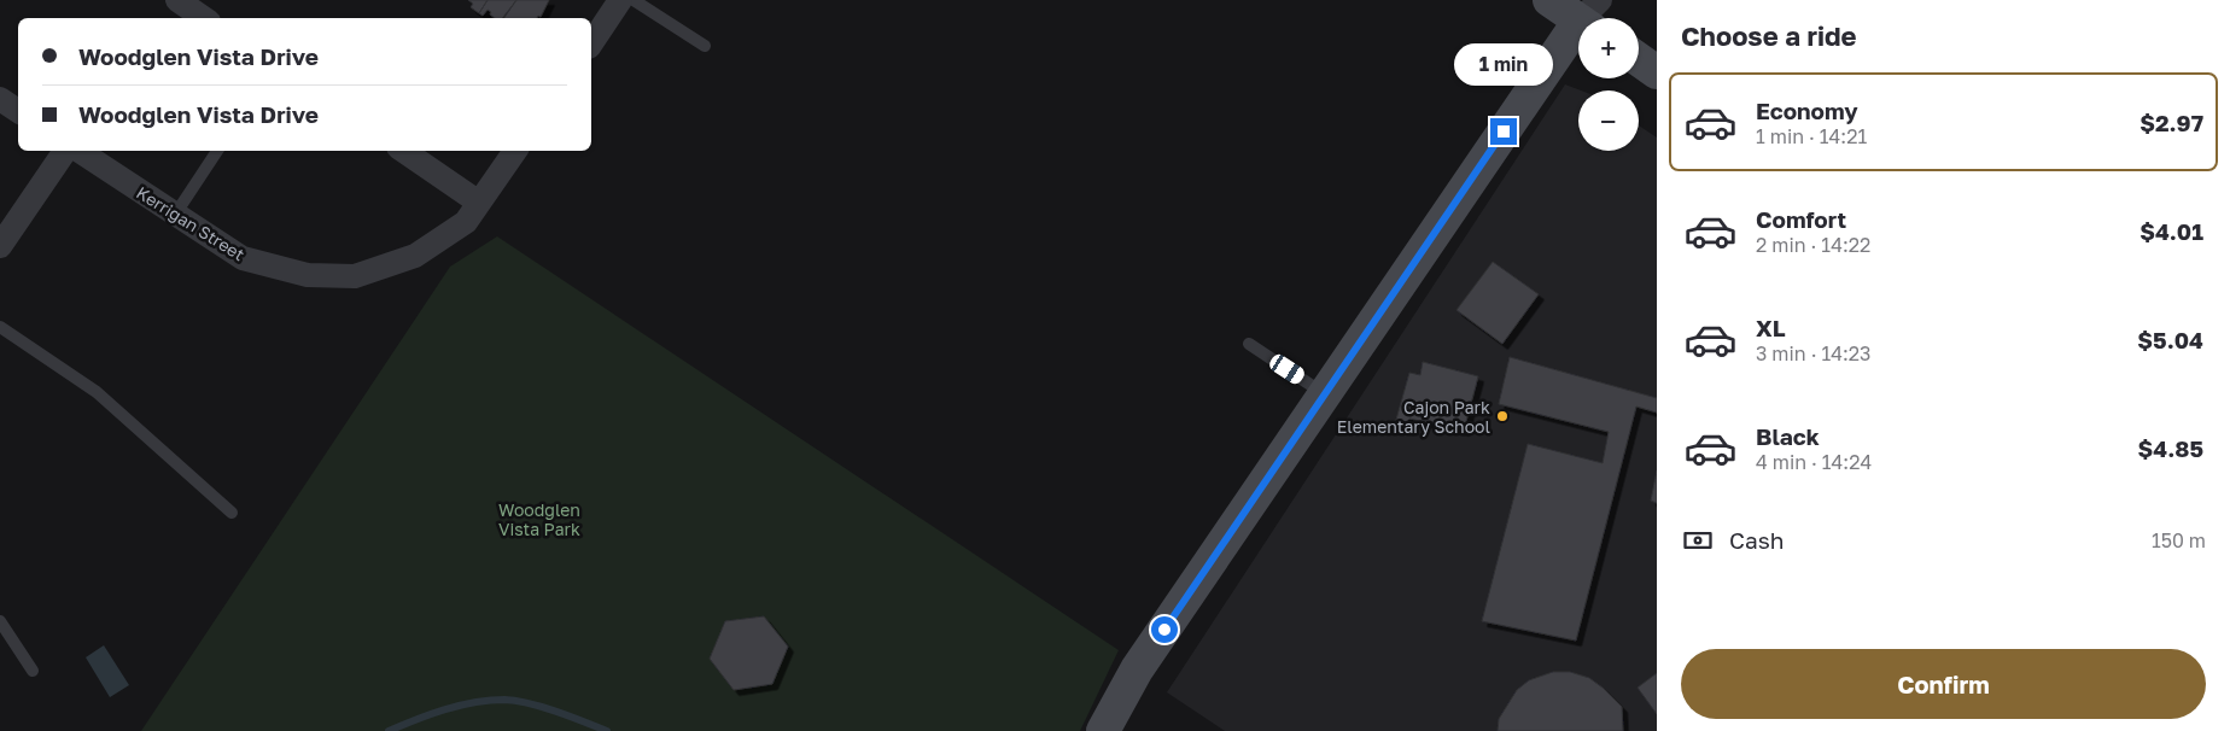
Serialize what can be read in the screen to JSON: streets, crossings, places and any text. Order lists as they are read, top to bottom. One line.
{"streets":{"street":["Kerrigan Street"]},"parks":["Woodglen Vista Park"],"places":["Cajon Park Elementary School"],"page":{"heading":"Choose a ride","map_buttons":["+","−"],"banner":["Woodglen Vista Drive","Woodglen Vista Drive"],"bubble":"1 min","list":[{"name":"Economy","note":"1 min · 14:21","value":"$2.97"},{"name":"Comfort","note":"2 min · 14:22","value":"$4.01"},{"name":"XL","note":"3 min · 14:23","value":"$5.04"},{"name":"Black","note":"4 min · 14:24","value":"$4.85"}],"pay":["Cash","150 m"],"buttons":"Confirm"}}
